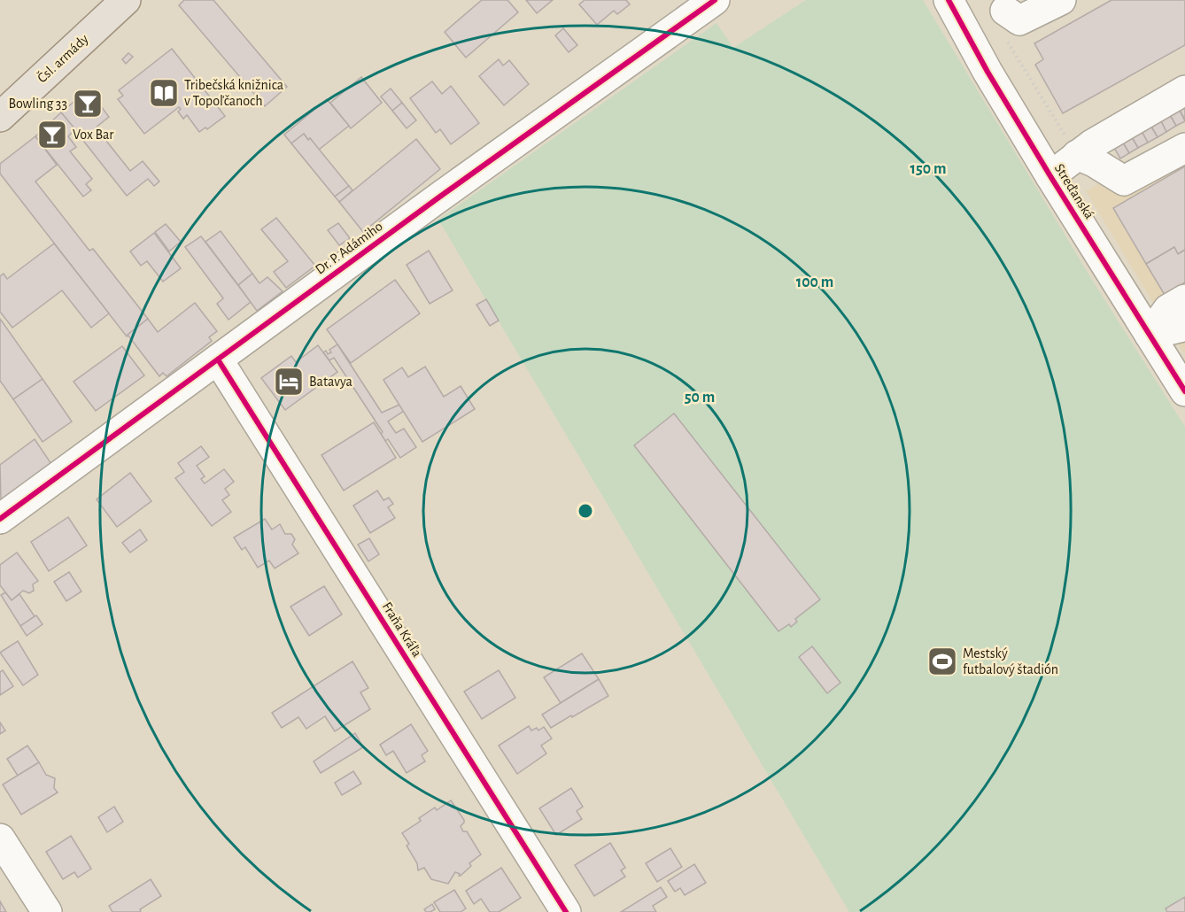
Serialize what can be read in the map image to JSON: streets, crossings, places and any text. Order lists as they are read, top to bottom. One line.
{"streets":{"main road":["Čsl. armády"],"street":["Streďanská","Dr. P. Adámiho","Fraňa Kráľa"]},"crossings":[["Dr. P. Adámiho","Fraňa Kráľa"]],"places":{"library":["Tribečská knižnica v Topoľčanoch"],"bar":["Bowling 33","Vox Bar"],"hotel":["Batavya"],"sports":["Mestský futbalový štadión"]},"rings":["150 m","100 m","50 m"]}
